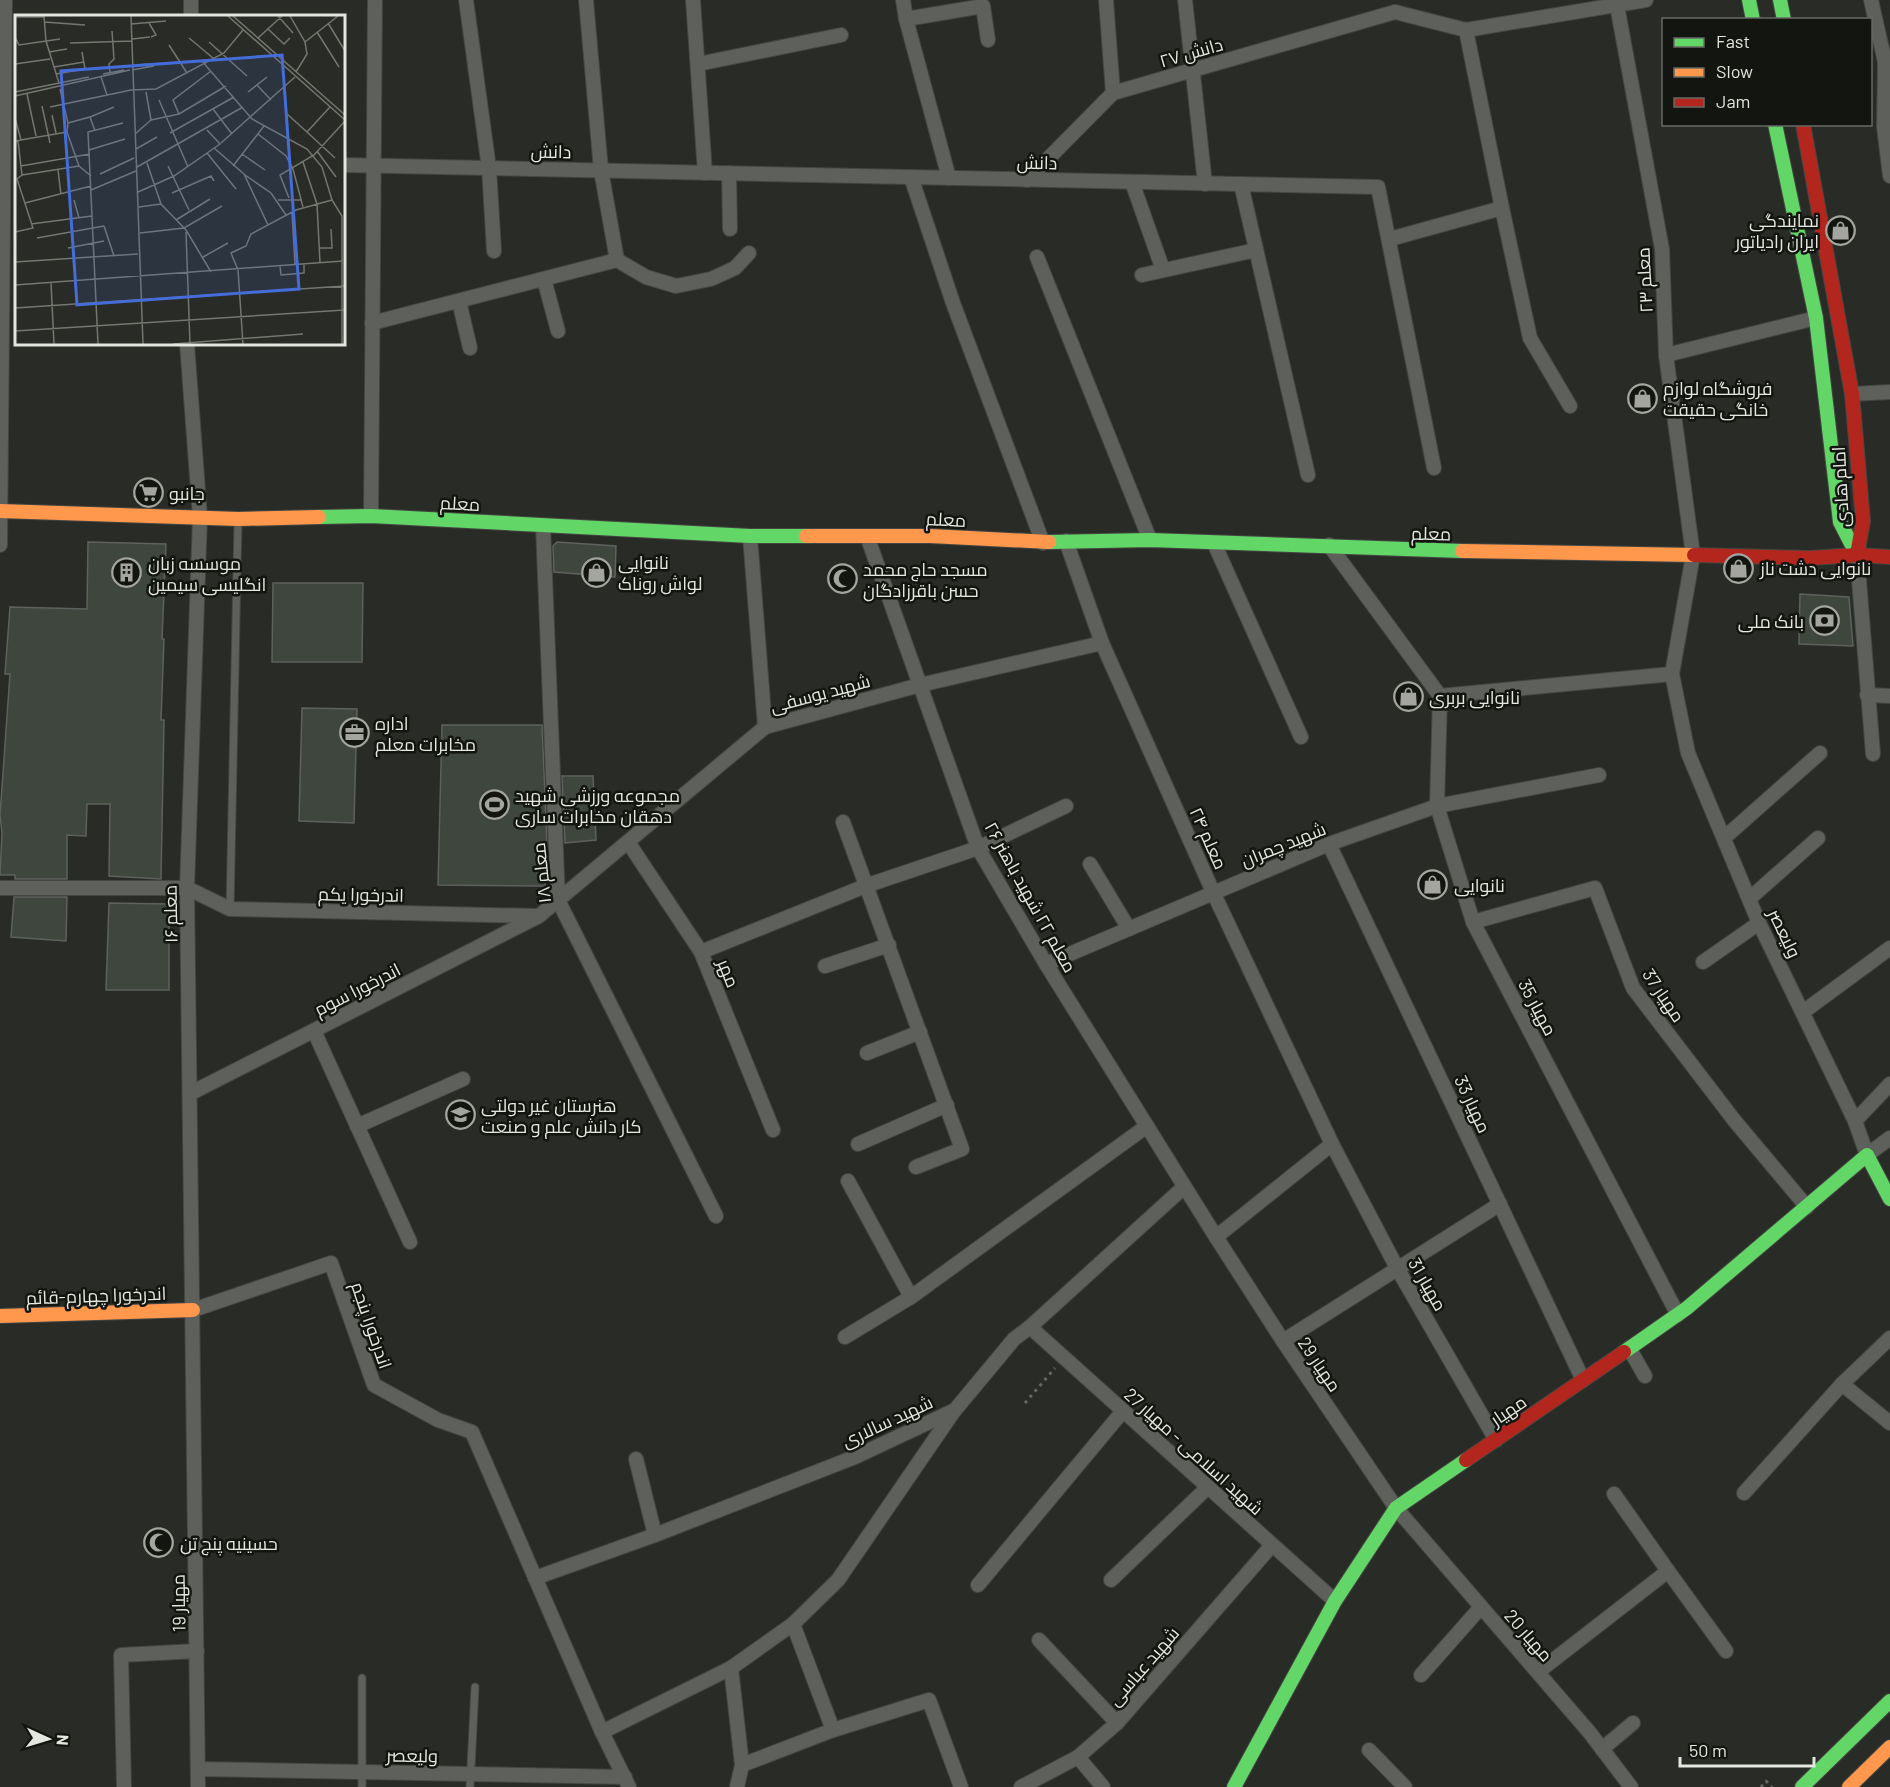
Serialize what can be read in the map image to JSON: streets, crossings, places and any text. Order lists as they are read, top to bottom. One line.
{"streets":{"main road":["امام هادی","معلم","ولیعصر","اندرخورا چهارم-قائم","مهیار"],"street":["دانش ۲۷","دانش","معلم ۲۳","شهید یوسفی","معلم ۲۴","شهید چمران","معلم ۱۸","اندرخورا یکم","معلم ۲۲ شهید باهنر ۲۶","معلم ۱۶","مهر","اندرخورا سوم","مهیار 37","مهیار 35","مهیار 33","مهیار 31","اندرخورا پنجم","مهیار 29","شهید سالاری","شهید اسلامی - مهیار 27","مهیار 19","مهیار 20","شهید عباسی"]},"crossings":[["دانش ۲۷","دانش"],["معلم ۲۳","معلم"],["معلم ۲۳","ولیعصر"],["امام هادی","معلم"],["معلم","معلم ۲۴"],["معلم","معلم ۱۸"],["معلم","معلم ۲۲ شهید باهنر ۲۶"],["معلم","معلم ۱۶"],["شهید یوسفی","معلم ۲۴"],["شهید یوسفی","معلم ۱۸"],["شهید یوسفی","اندرخورا یکم"],["شهید یوسفی","معلم ۲۲ شهید باهنر ۲۶"],["شهید یوسفی","مهر"],["شهید یوسفی","اندرخورا سوم"],["معلم ۲۴","شهید چمران"],["معلم ۲۴","مهیار 31"],["شهید چمران","معلم ۲۲ شهید باهنر ۲۶"],["شهید چمران","مهیار 35"],["شهید چمران","مهیار 33"],["اندرخورا یکم","معلم ۱۶"],["اندرخورا یکم","اندرخورا سوم"],["معلم ۲۲ شهید باهنر ۲۶","مهیار 29"],["معلم ۲۲ شهید باهنر ۲۶","شهید سالاری"],["معلم ۱۶","اندرخورا سوم"],["معلم ۱۶","اندرخورا چهارم-قائم"],["معلم ۱۶","اندرخورا پنجم"],["معلم ۱۶","مهیار 19"],["ولیعصر","مهیار"],["ولیعصر","مهیار 19"],["مهیار 37","مهیار 35"],["مهیار 37","مهیار"],["مهیار 35","مهیار"],["مهیار 33","مهیار"],["مهیار 31","مهیار"],["اندرخورا چهارم-قائم","اندرخورا پنجم"],["اندرخورا چهارم-قائم","مهیار 19"],["اندرخورا پنجم","شهید سالاری"],["اندرخورا پنجم","مهیار 19"],["مهیار 29","مهیار"],["مهیار 29","شهید سالاری"],["مهیار 29","مهیار 20"],["مهیار","شهید اسلامی - مهیار 27"],["مهیار","مهیار 20"],["شهید سالاری","شهید اسلامی - مهیار 27"],["شهید اسلامی - مهیار 27","شهید عباسی"]],"places":{"shop":["نمایندگی ایران رادیاتور","فروشگاه لوازم خانگی حقیقت","نانوایی دشت ناز","نانوایی لواش روناک","نانوایی بربری","نانوایی"],"supermarket":["جانبو"],"building":["موسسه زبان انگلیسی سیمین"],"mosque":["مسجد حاج محمد حسن باقرزادگان","حسینیه پنج تن"],"bank":["بانک ملی"],"office":["اداره مخابرات معلم"],"sports":["مجموعه ورزشی شهید دهقان مخابرات ساری"],"school or university":["هنرستان غیر دولتی کار دانش علم و صنعت"]},"legend":["Fast","Slow","Jam"],"scale_bar":"50 m","north":"right"}
